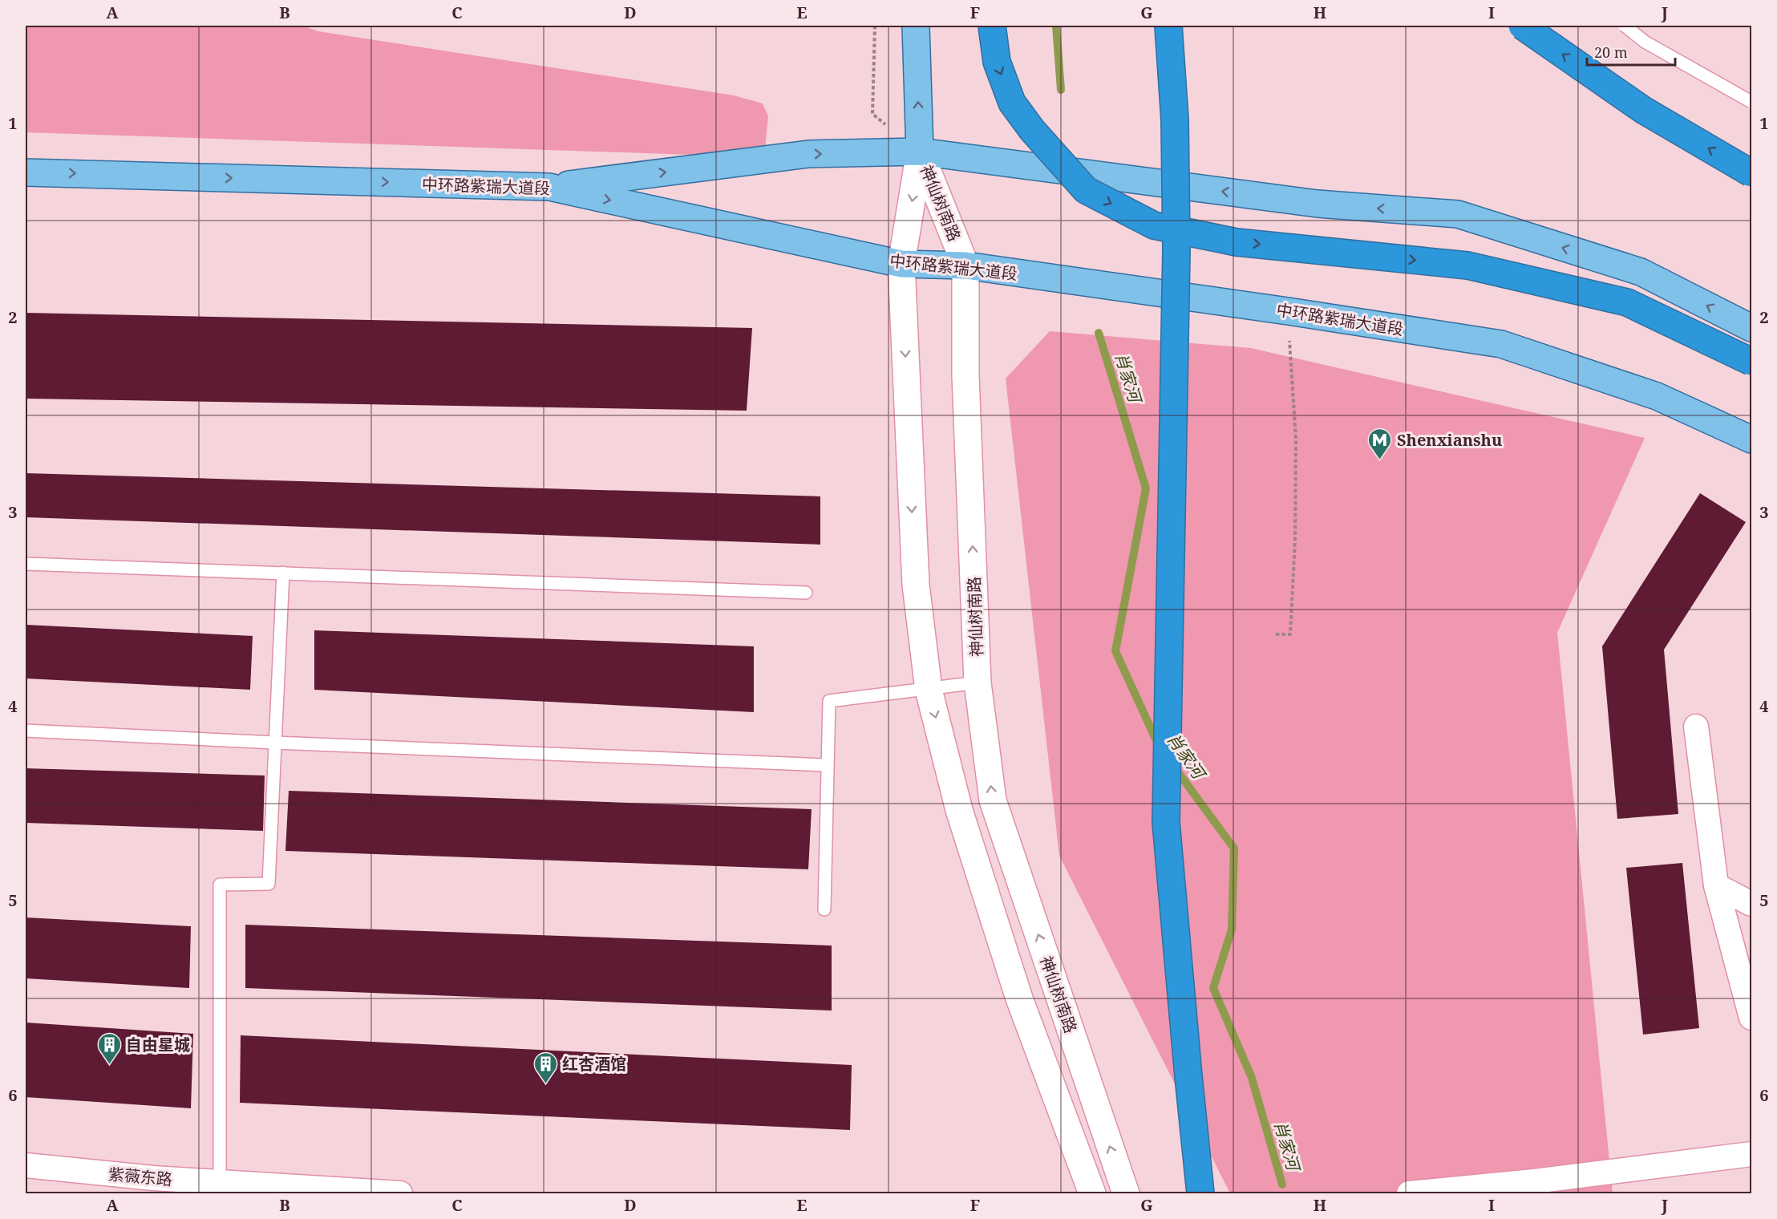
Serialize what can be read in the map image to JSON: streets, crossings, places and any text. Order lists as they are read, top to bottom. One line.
{"streets":{"main road":["中环路紫瑞大道段","神仙树南路"],"street":["紫薇东路"]},"crossings":[["中环路紫瑞大道段","神仙树南路"]],"water":["肖家河"],"places":{"metro station":["Shenxianshu"],"building":["自由星城","红杏酒馆"]},"scale_bar":"20 m","grid":{"columns":["A","B","C","D","E","F","G","H","I","J"],"rows":["1","2","3","4","5","6"]}}
